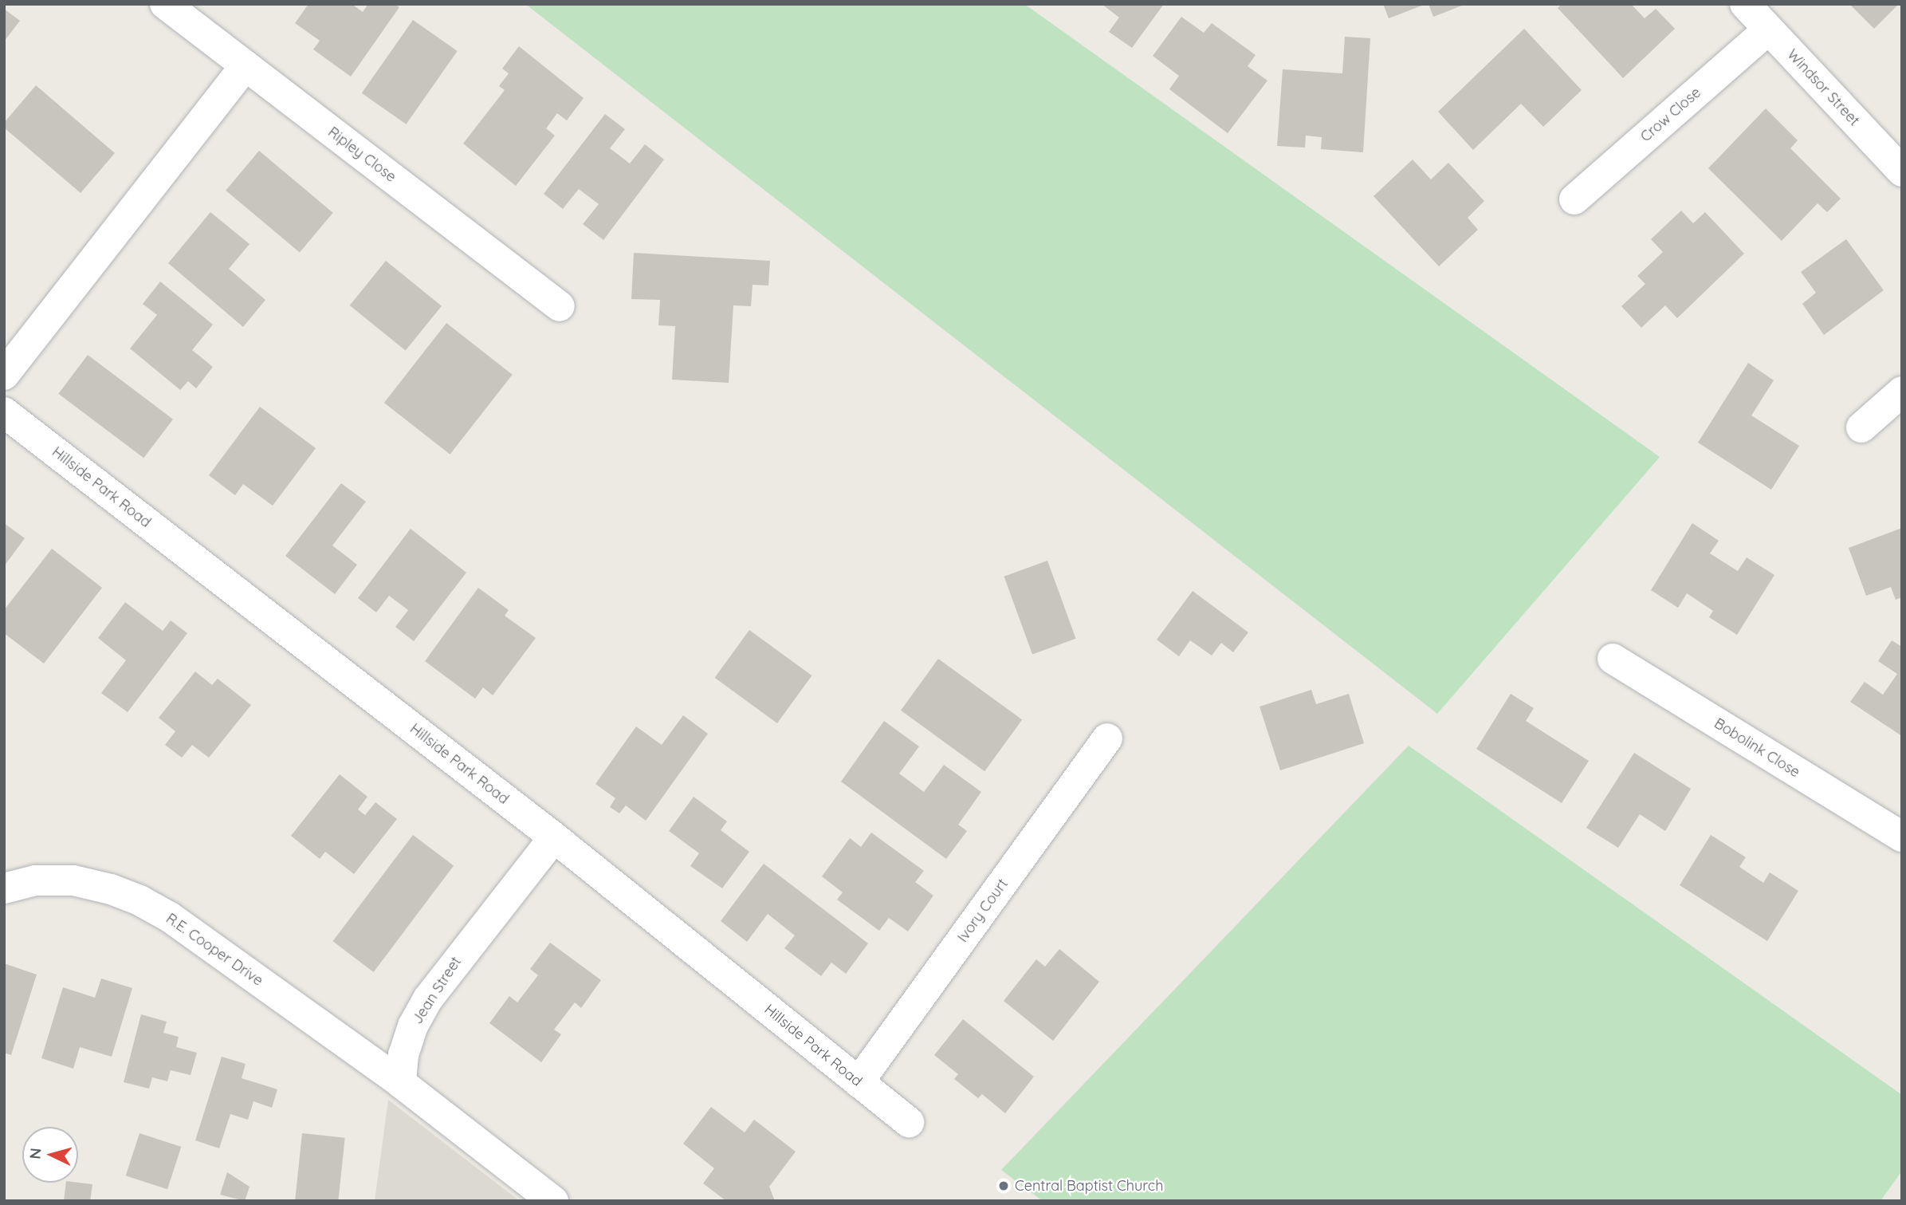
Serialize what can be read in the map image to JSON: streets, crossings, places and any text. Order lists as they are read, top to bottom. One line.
{"streets":{"street":["Windsor Street","Crow Close","Ripley Close","Hillside Park Road","Bobolink Close","Ivory Court","R.E. Cooper Drive","Jean Street"]},"crossings":[["Windsor Street","Crow Close"],["Hillside Park Road","Ivory Court"],["Hillside Park Road","Jean Street"],["R.E. Cooper Drive","Jean Street"]],"places":["Central Baptist Church"],"north":"left"}
